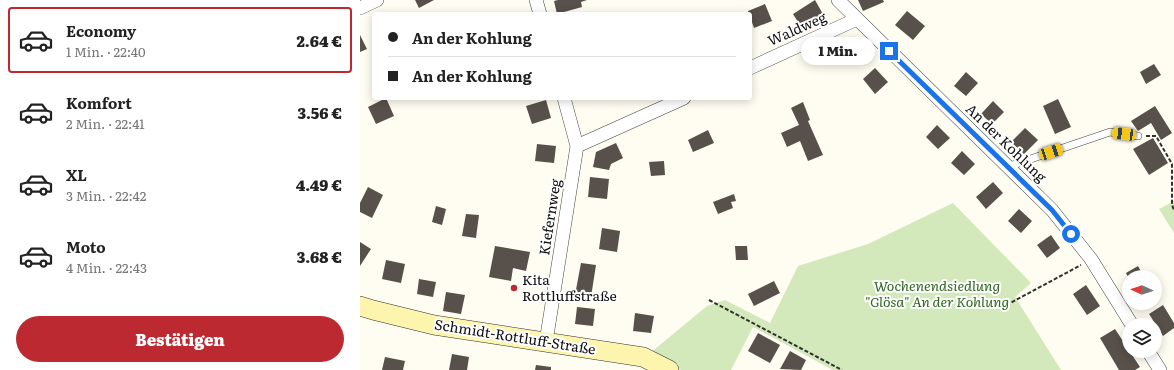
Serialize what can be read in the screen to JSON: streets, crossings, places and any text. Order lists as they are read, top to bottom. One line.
{"streets":{"street":["Waldweg","An der Kohlung","Kiefernweg","Schmidt-Rottluff-Straße"]},"crossings":[["Waldweg","An der Kohlung"],["Kiefernweg","Schmidt-Rottluff-Straße"]],"parks":["Wochenendsiedlung \"Glösa\" An der Kohlung"],"places":["Kita Rottluffstraße"],"north":"left","page":{"list":[{"name":"Economy","note":"1 Min. · 22:40","value":"2.64 €"},{"name":"Komfort","note":"2 Min. · 22:41","value":"3.56 €"},{"name":"XL","note":"3 Min. · 22:42","value":"4.49 €"},{"name":"Moto","note":"4 Min. · 22:43","value":"3.68 €"}],"banner":["An der Kohlung","An der Kohlung"],"bubble":"1 Min.","buttons":"Bestätigen"}}
